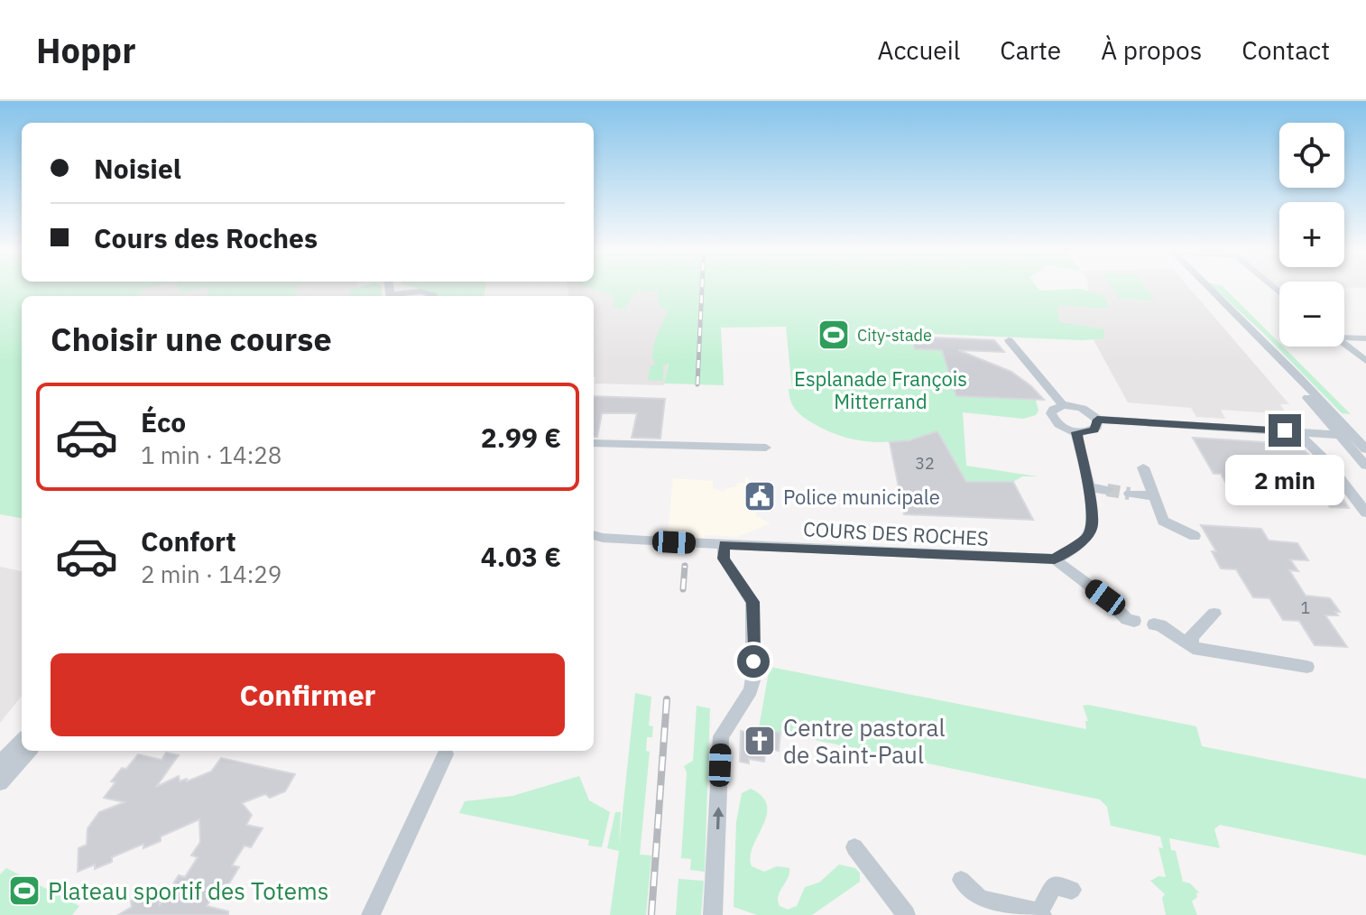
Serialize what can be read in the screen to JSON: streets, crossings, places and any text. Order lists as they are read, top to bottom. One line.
{"streets":{"street":["COURS DES ROCHES"]},"parks":["Esplanade François Mitterrand"],"places":{"sports":["City-stade","Plateau sportif des Totems"],"public building":["Police municipale"],"church":["Centre pastoral de Saint-Paul"]},"house_numbers":["32","1"],"page":{"header":"Hoppr","nav":["Accueil","Carte","À propos","Contact"],"map_buttons":["+","−"],"banner":["Noisiel","Cours des Roches"],"heading":"Choisir une course","list":[{"name":"Éco","note":"1 min · 14:28","value":"2.99 €"},{"name":"Confort","note":"2 min · 14:29","value":"4.03 €"}],"bubble":"2 min","buttons":"Confirmer"}}
